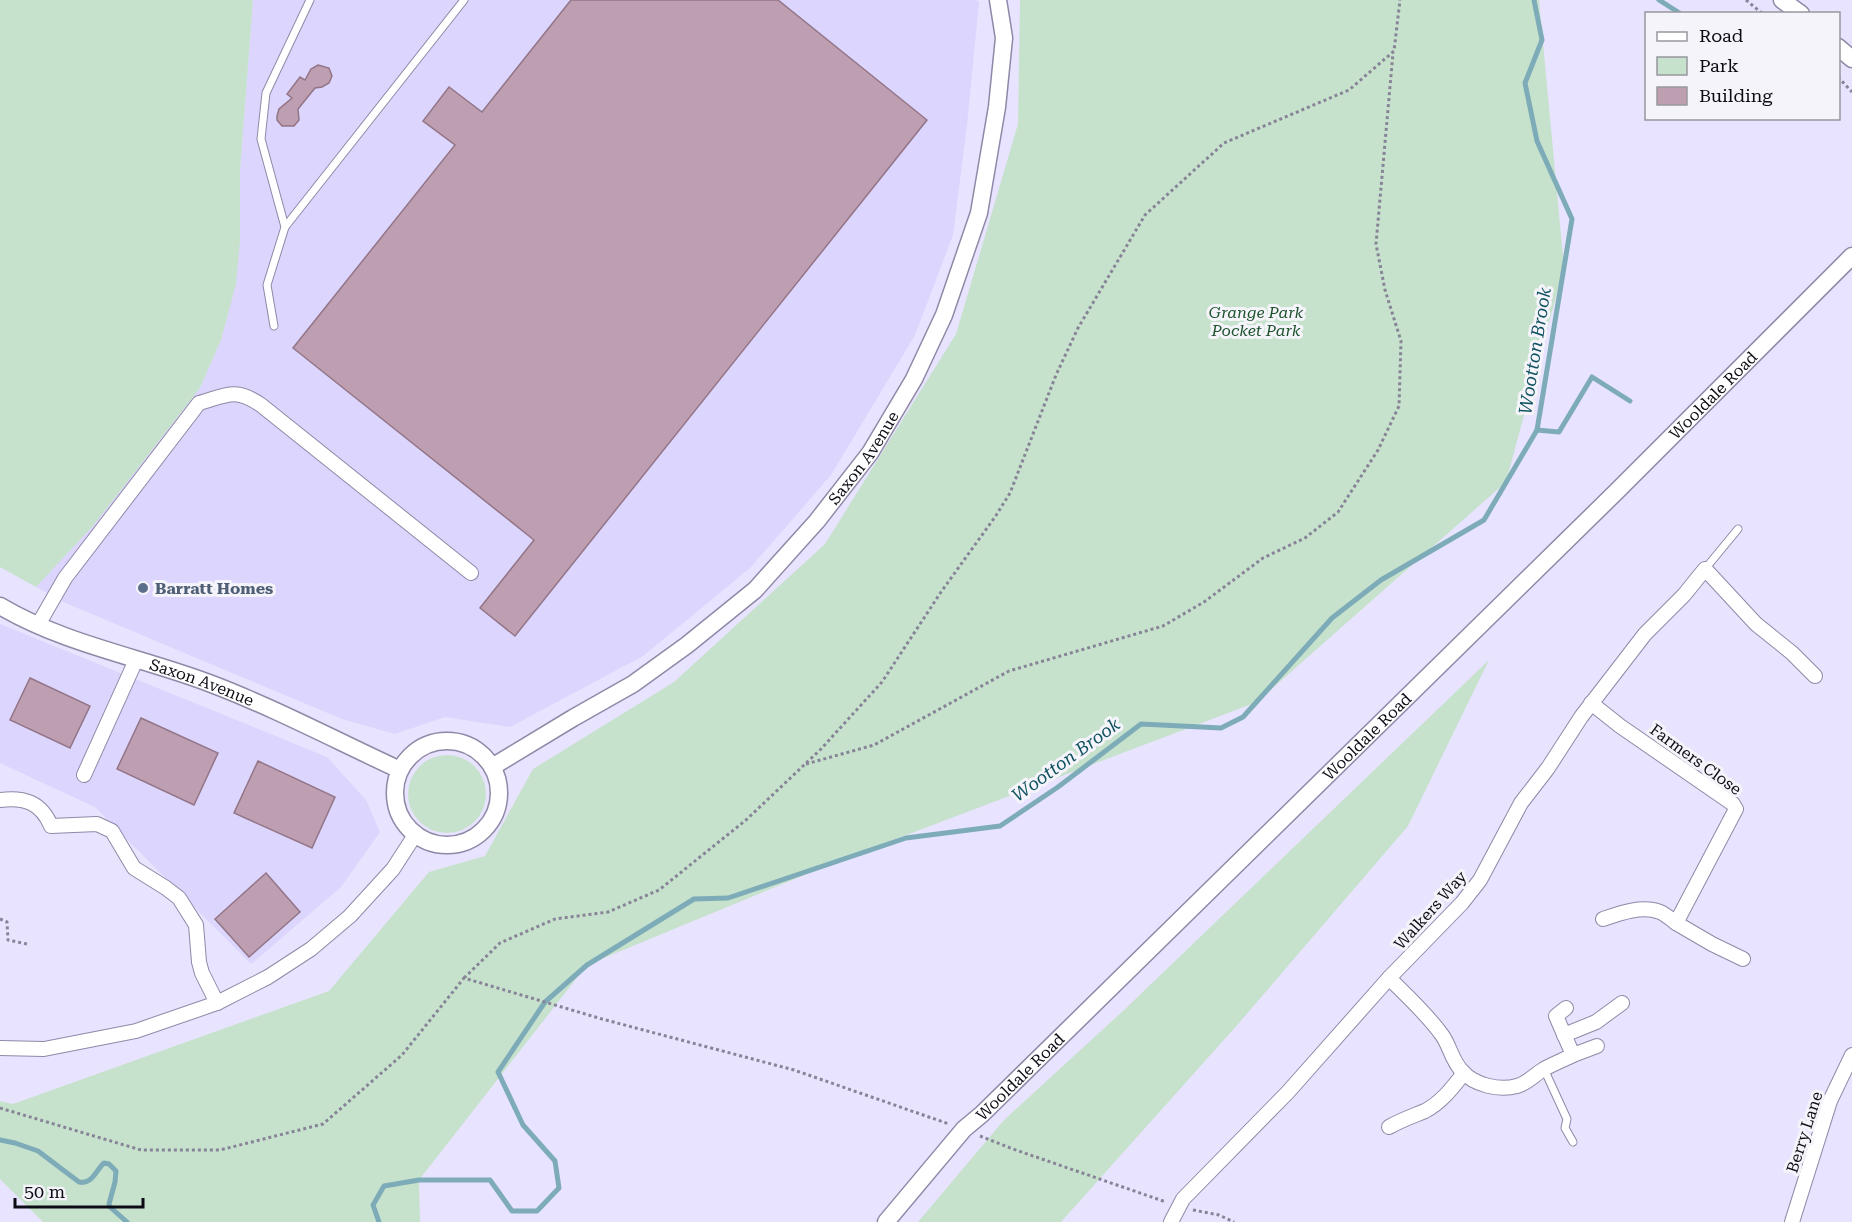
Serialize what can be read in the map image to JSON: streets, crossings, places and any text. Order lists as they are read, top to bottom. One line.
{"streets":{"street":["Wooldale Road","Saxon Avenue","Farmers Close","Walkers Way","Berry Lane"]},"crossings":[["Farmers Close","Walkers Way"]],"water":["Wootton Brook"],"parks":["Grange Park Pocket Park"],"places":["Barratt Homes"],"legend":["Road","Park","Building"],"scale_bar":"50 m"}
